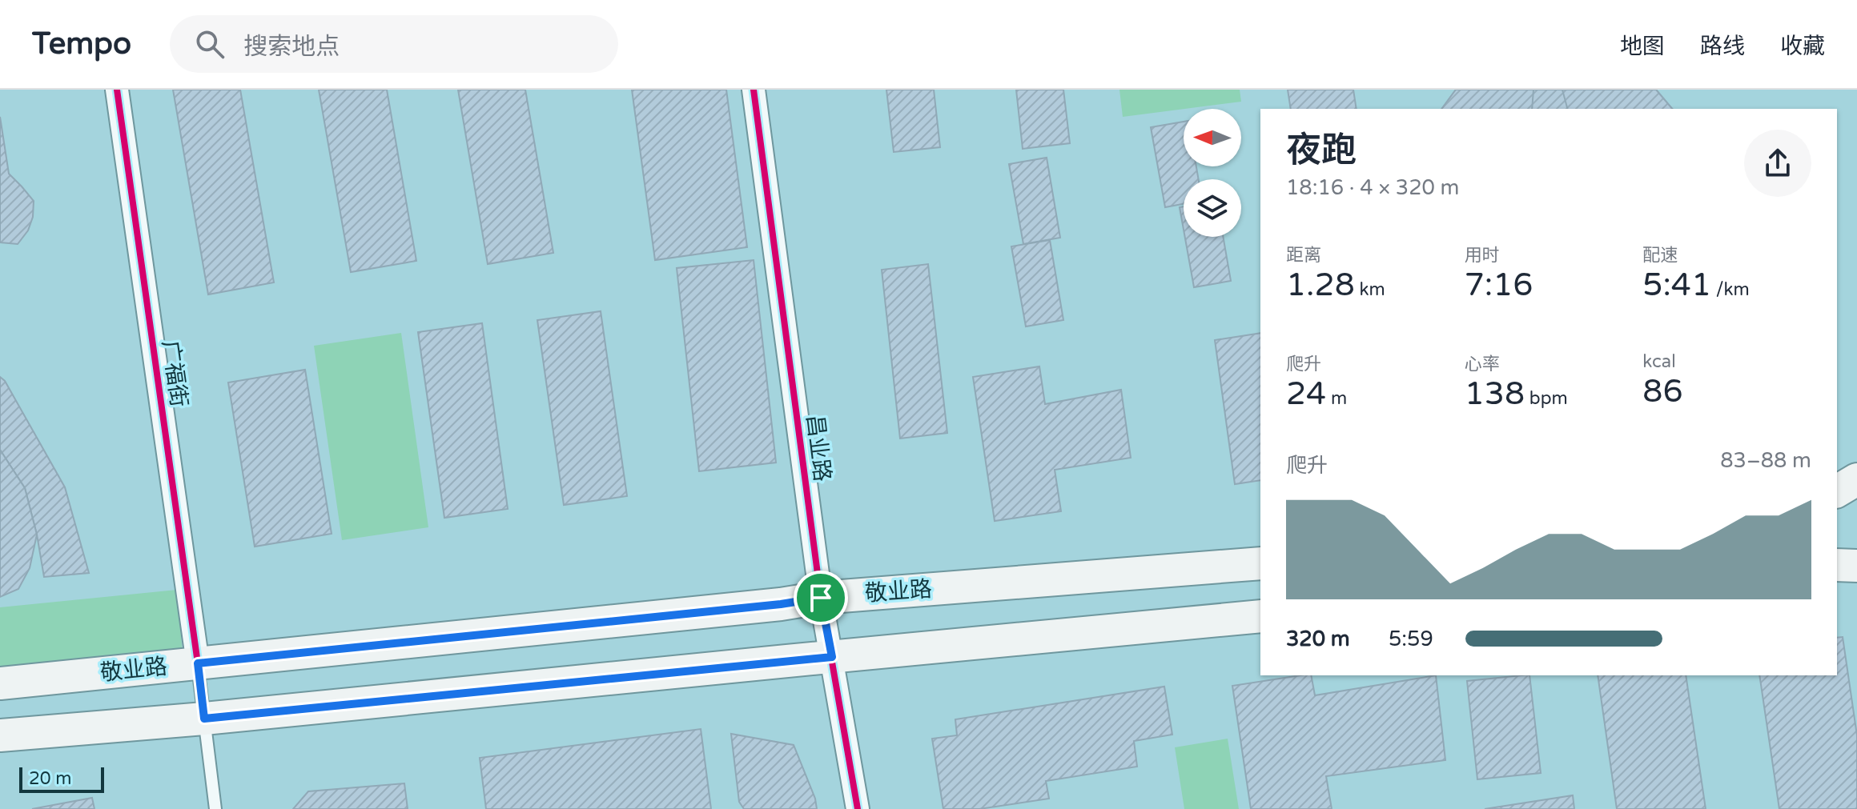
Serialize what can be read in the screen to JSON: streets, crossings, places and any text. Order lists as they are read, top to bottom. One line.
{"streets":{"main road":["敬业路"],"street":["广福街","昌业路"]},"crossings":[["广福街","敬业路"],["昌业路","敬业路"]],"scale_bar":"20 m","north":"left","page":{"header":"Tempo","search":"搜索地点","nav":["地图","路线","收藏"],"heading":["夜跑","18:16 · 4 × 320 m"],"stats":[["距离","1.28 km"],["用时","7:16"],["配速","5:41 /km"],["爬升","24 m"],["心率","138 bpm"],["kcal","86"]],"chart":["爬升","83–88 m"],"list":[{"name":"320 m","note":"5:59"}],"scale":"20 m"}}
